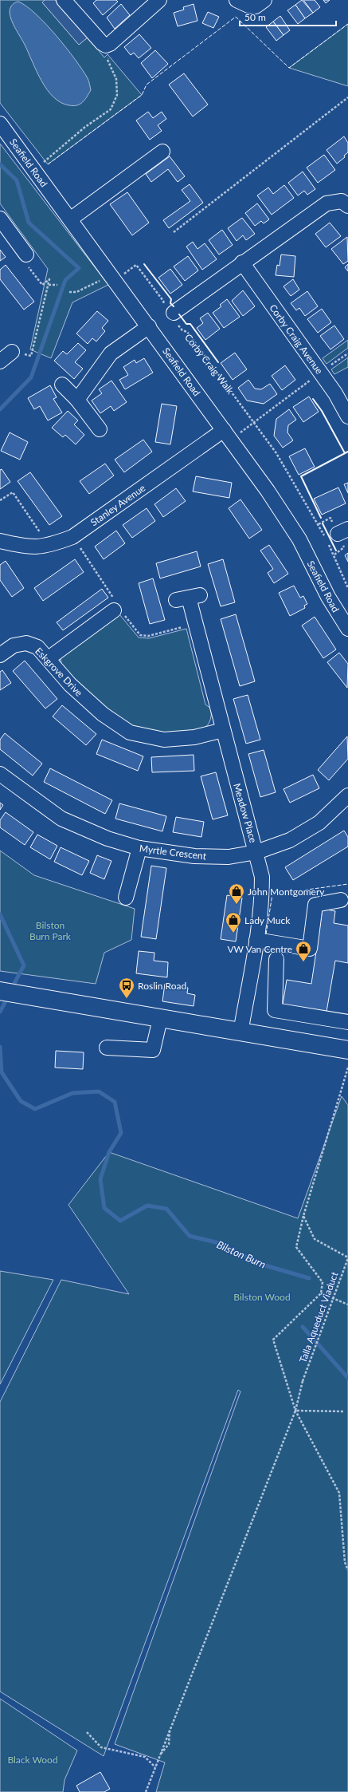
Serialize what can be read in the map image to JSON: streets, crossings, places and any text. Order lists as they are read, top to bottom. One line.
{"streets":{"street":["Seafield Road","Corby Craig Avenue","Stanley Avenue","Eskgrove Drive","Meadow Place","Myrtle Crescent"],"path":["Corby Craig Walk","Talla Aqueduct Viaduct"]},"crossings":[["Seafield Road","Corby Craig Walk"],["Seafield Road","Stanley Avenue"],["Eskgrove Drive","Meadow Place"],["Meadow Place","Myrtle Crescent"]],"water":["Bilston Burn"],"parks":["Bilston Burn Park","Bilston Wood","Black Wood"],"places":{"shop":["John Montgomery","Lady Muck","VW Van Centre"],"bus stop":["Roslin Road"]},"scale_bar":"50 m"}
